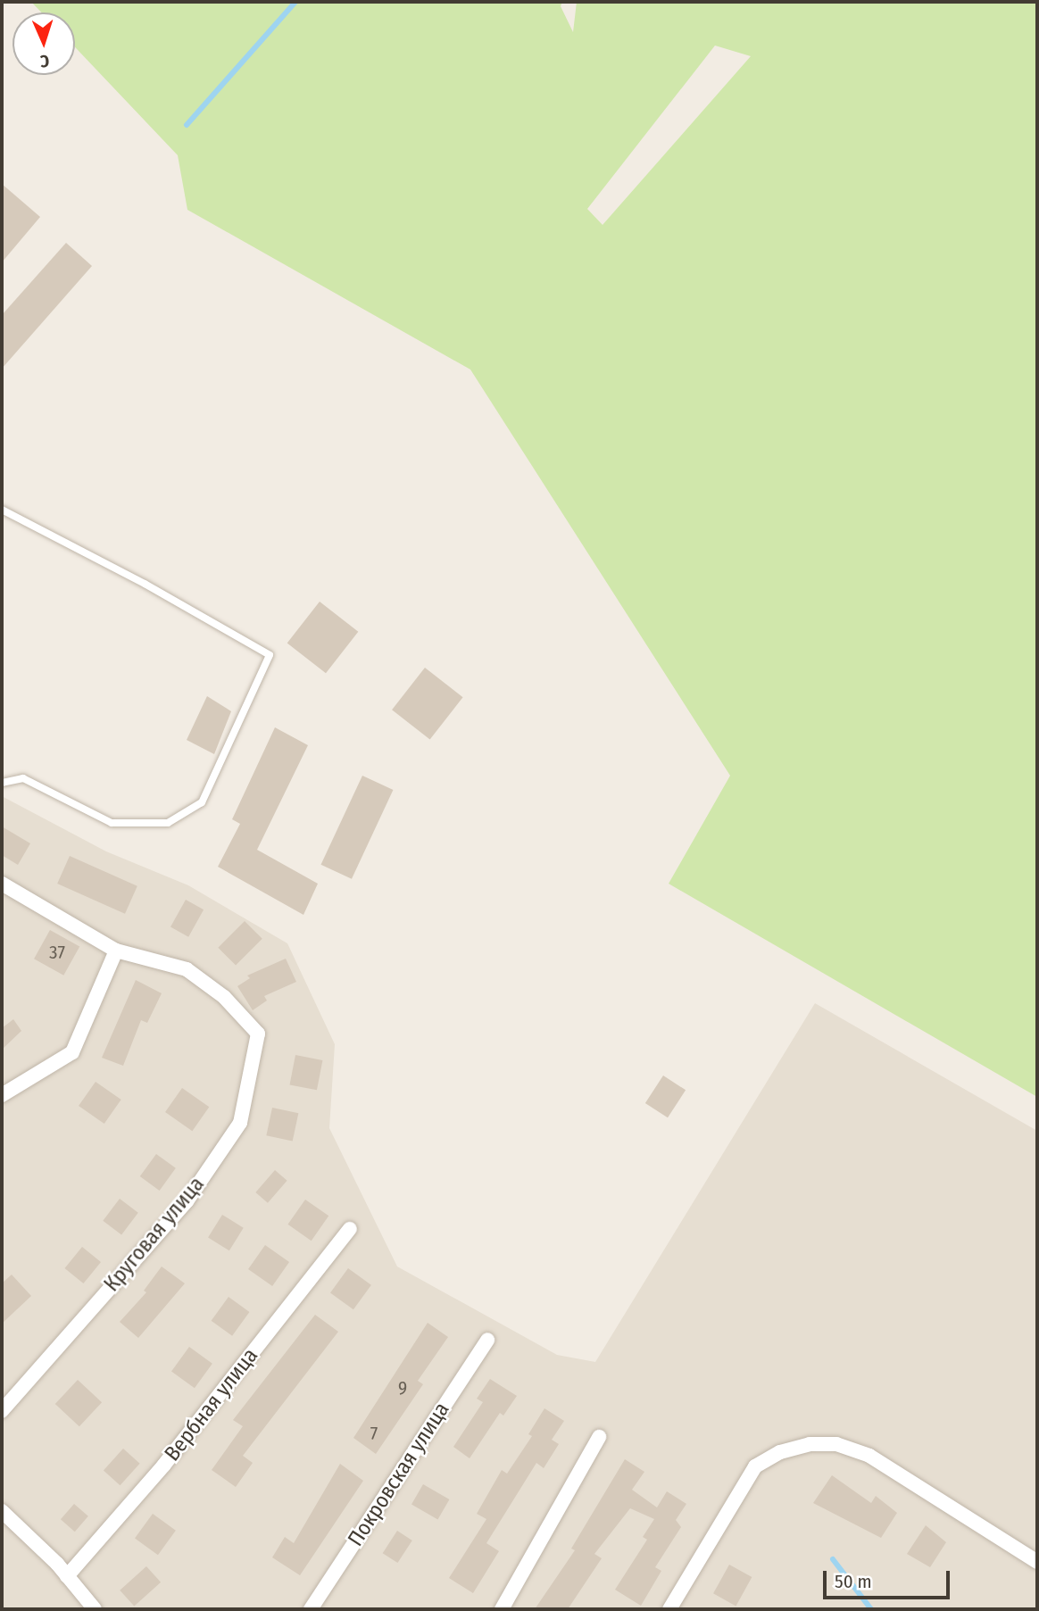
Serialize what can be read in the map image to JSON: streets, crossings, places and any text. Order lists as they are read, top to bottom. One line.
{"streets":{"street":["Круговая улица","Вербная улица","Покровская улица"]},"house_numbers":["37","9","7"],"scale_bar":"50 m","north":"bottom"}
